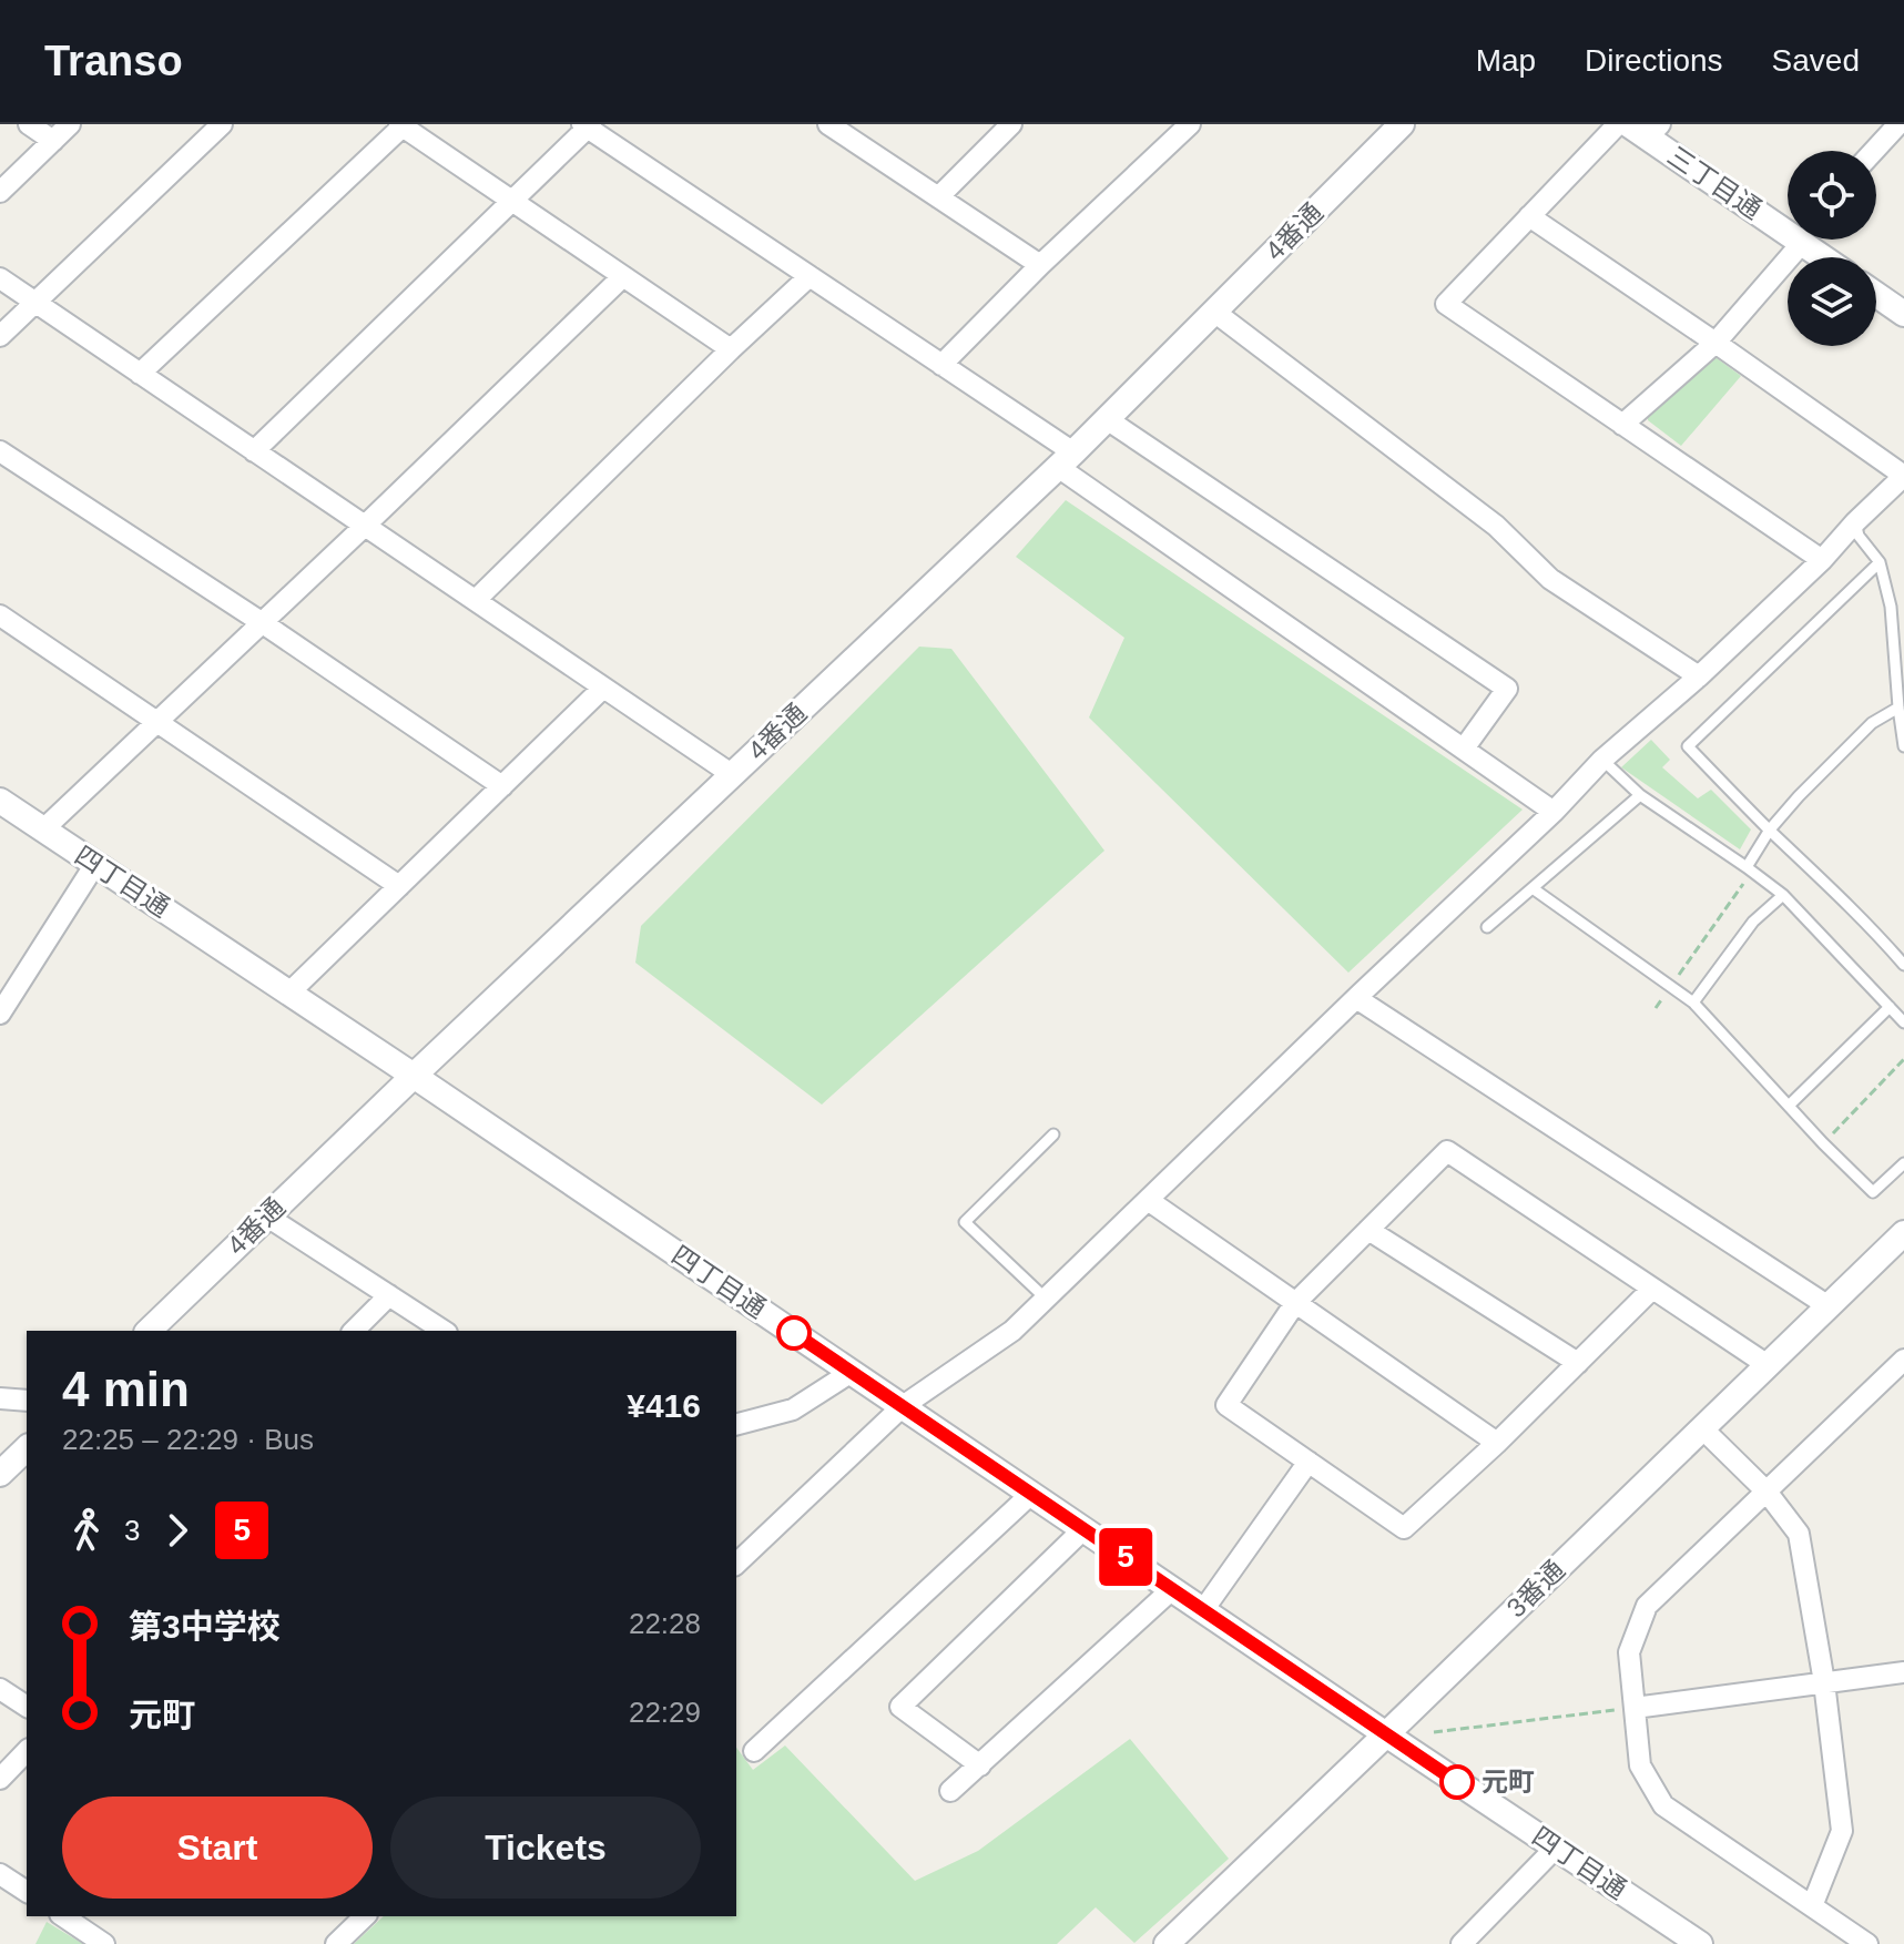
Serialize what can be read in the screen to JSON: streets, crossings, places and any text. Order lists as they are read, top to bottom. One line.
{"streets":{"street":["三丁目通","4番通","四丁目通","3番通"]},"crossings":[["4番通","四丁目通"],["四丁目通","3番通"]],"places":["元町"],"lines":["bus line 5"],"page":{"header":"Transo","nav":["Map","Directions","Saved"],"on_map":"5","heading":["4 min","22:25 – 22:29 · Bus","¥416"],"legs":["3","5"],"list":[{"name":"第3中学校","value":"22:28"},{"name":"元町","value":"22:29"}],"buttons":["Start","Tickets"]}}
